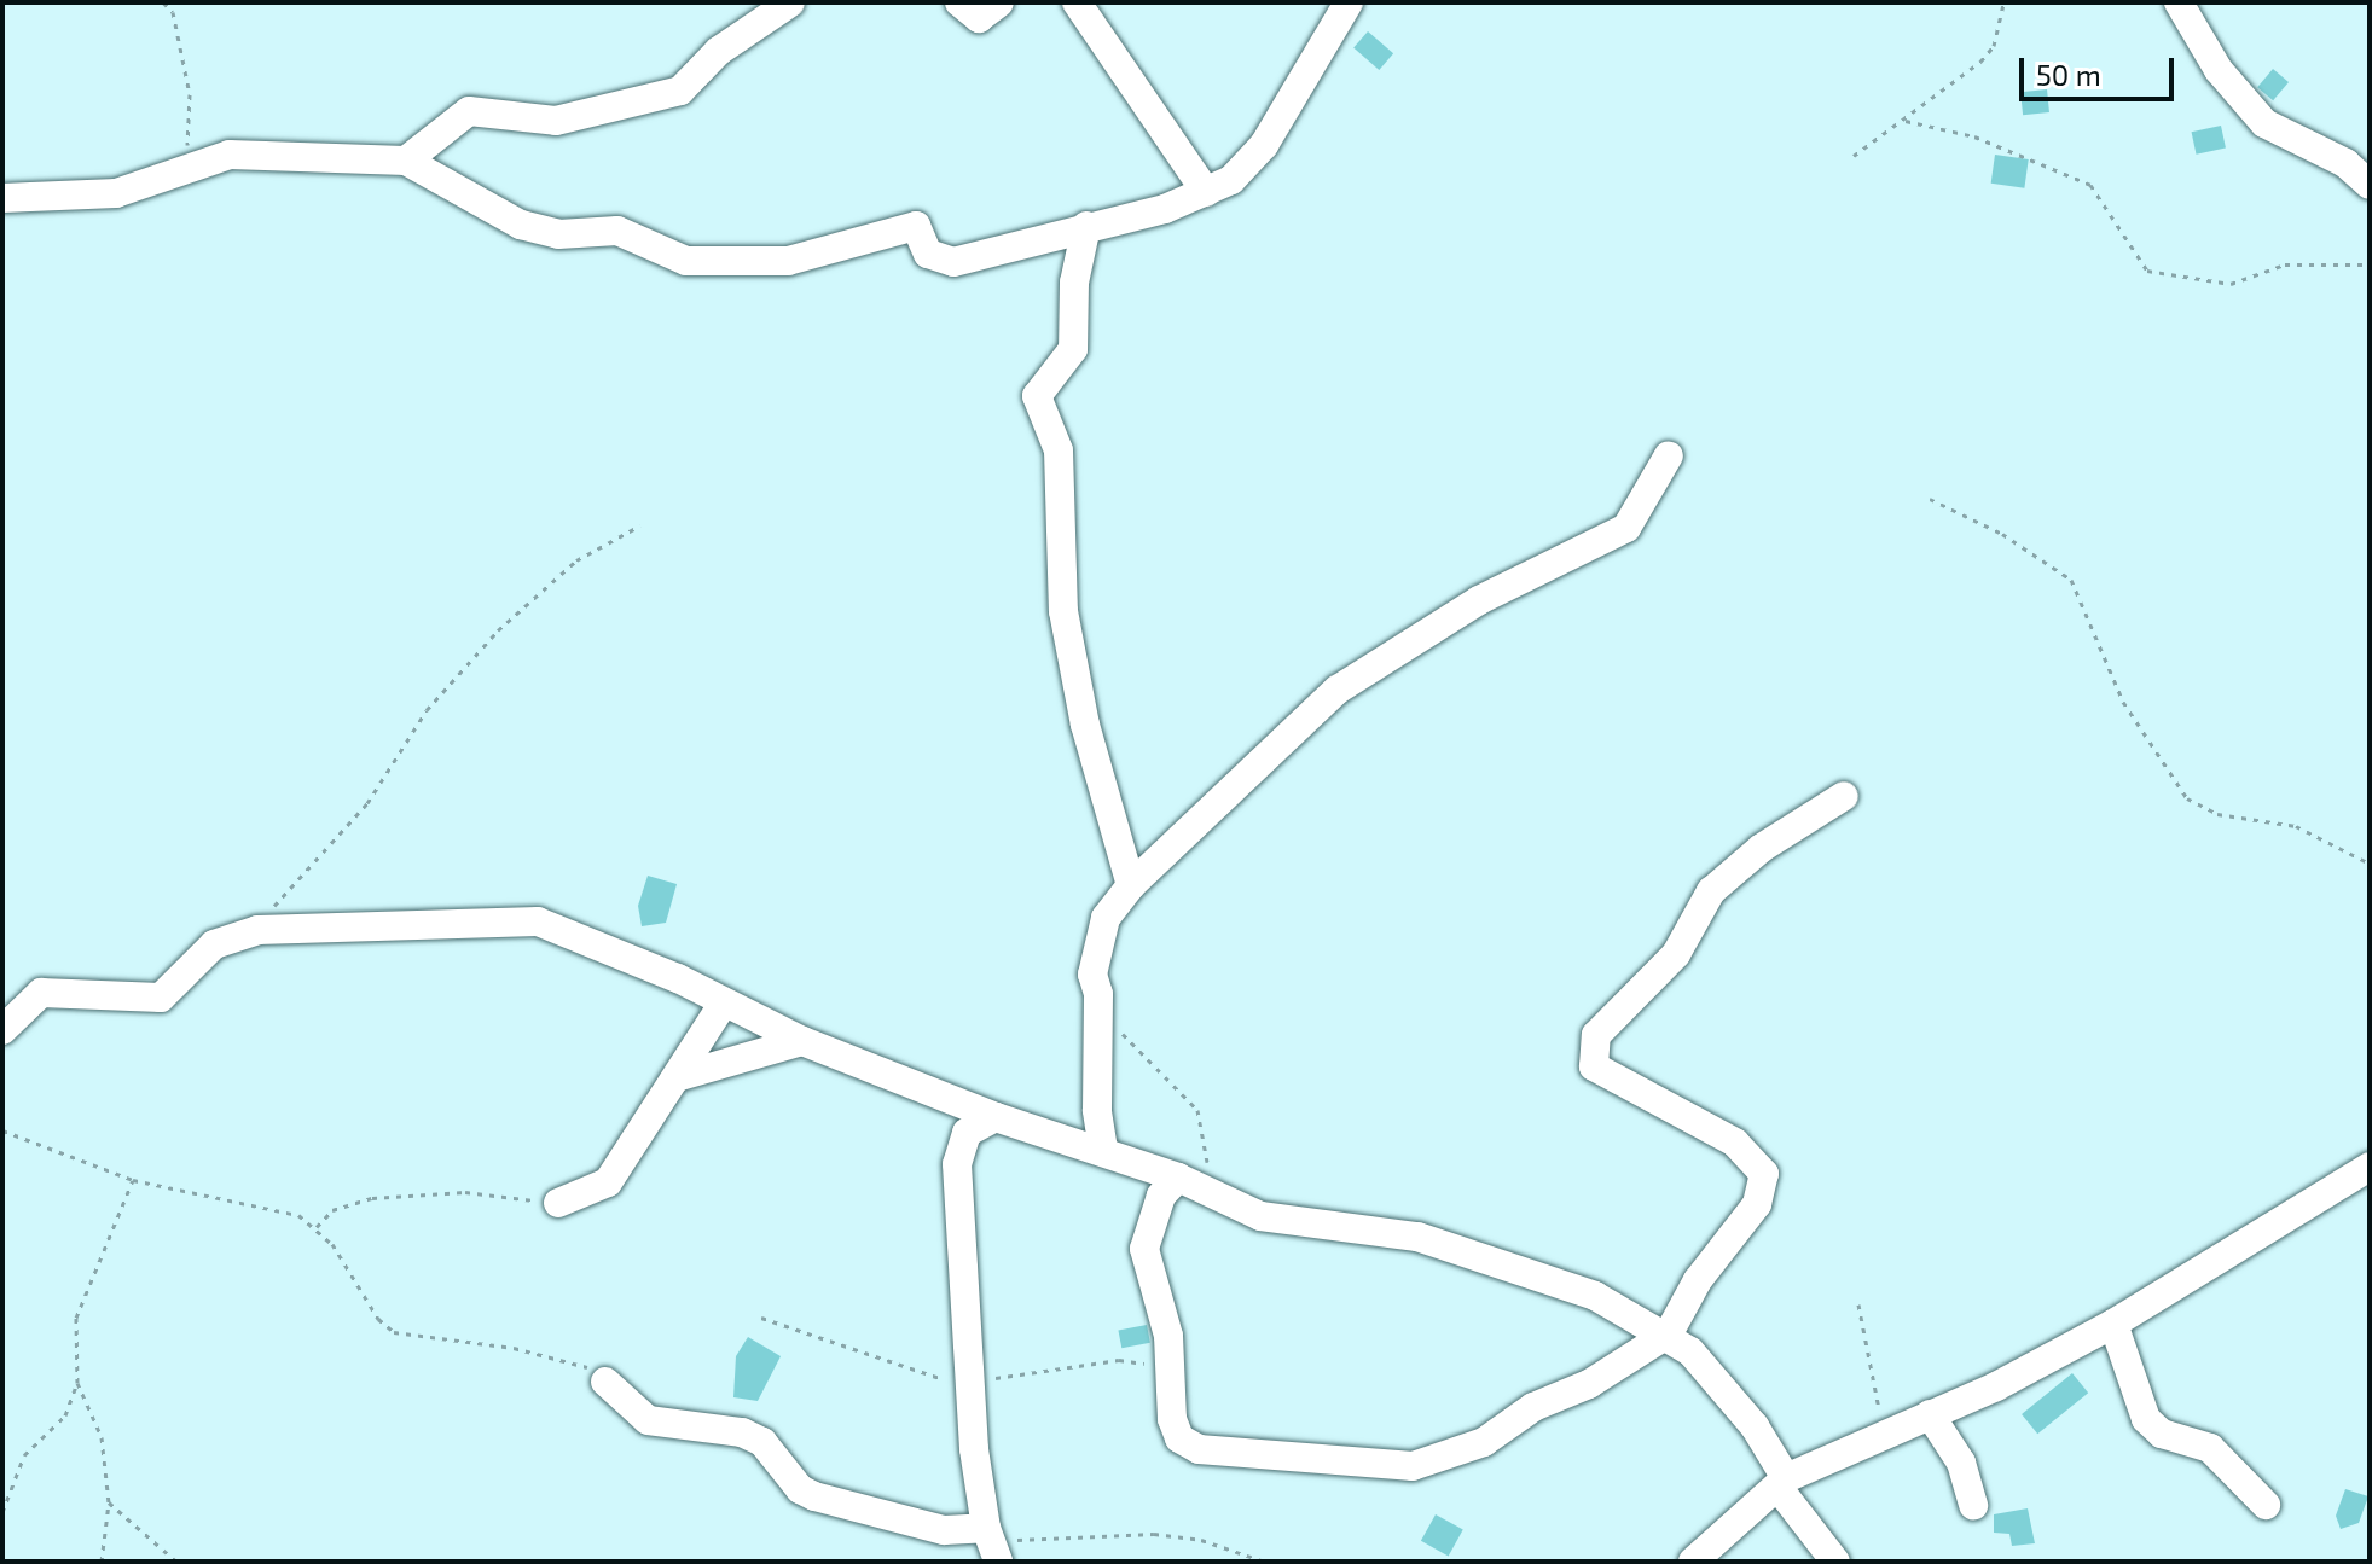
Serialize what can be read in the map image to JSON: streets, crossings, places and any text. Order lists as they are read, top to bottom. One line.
{"scale_bar":"50 m"}
